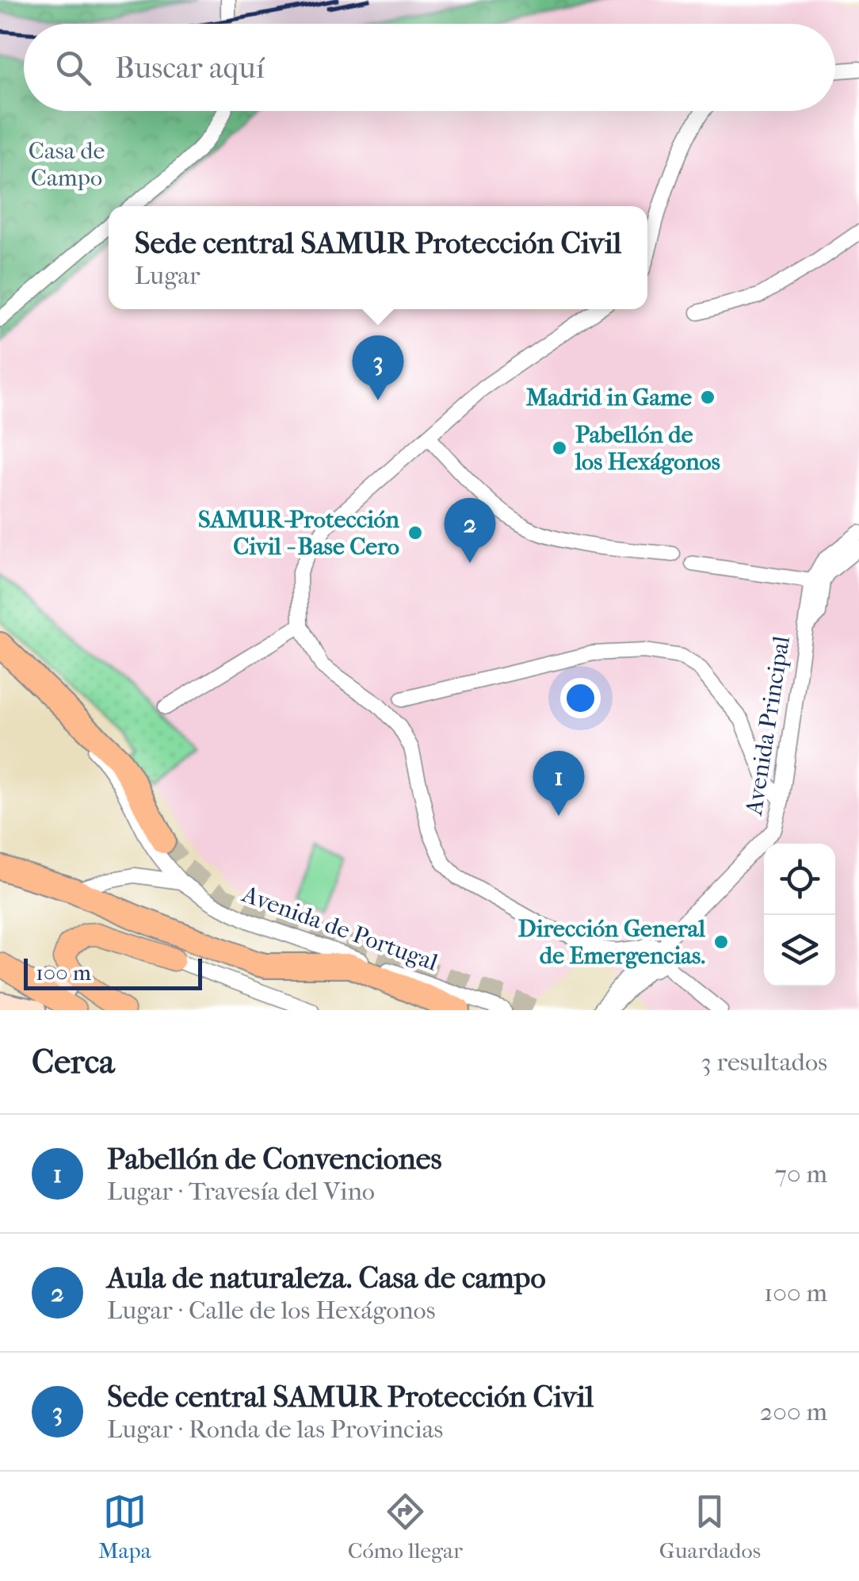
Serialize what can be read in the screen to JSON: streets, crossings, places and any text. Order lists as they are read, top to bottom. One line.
{"streets":{"street":["Avenida Principal","Avenida de Portugal"]},"parks":["Casa de Campo"],"places":["Madrid in Game","Pabellón de los Hexágonos","SAMUR-Protección Civil - Base Cero","Dirección General de Emergencias."],"scale_bar":"100 m","page":{"search":"Buscar aquí","popup":["Sede central SAMUR Protección Civil","Lugar"],"pins":["3","2","1"],"scale":"100 m","heading":["Cerca","3 resultados"],"list":[{"mark":"1","name":"Pabellón de Convenciones","note":"Lugar · Travesía del Vino","value":"70 m"},{"mark":"2","name":"Aula de naturaleza. Casa de campo","note":"Lugar · Calle de los Hexágonos","value":"100 m"},{"mark":"3","name":"Sede central SAMUR Protección Civil","note":"Lugar · Ronda de las Provincias","value":"200 m"}],"nav":["Mapa","Cómo llegar","Guardados"]}}
